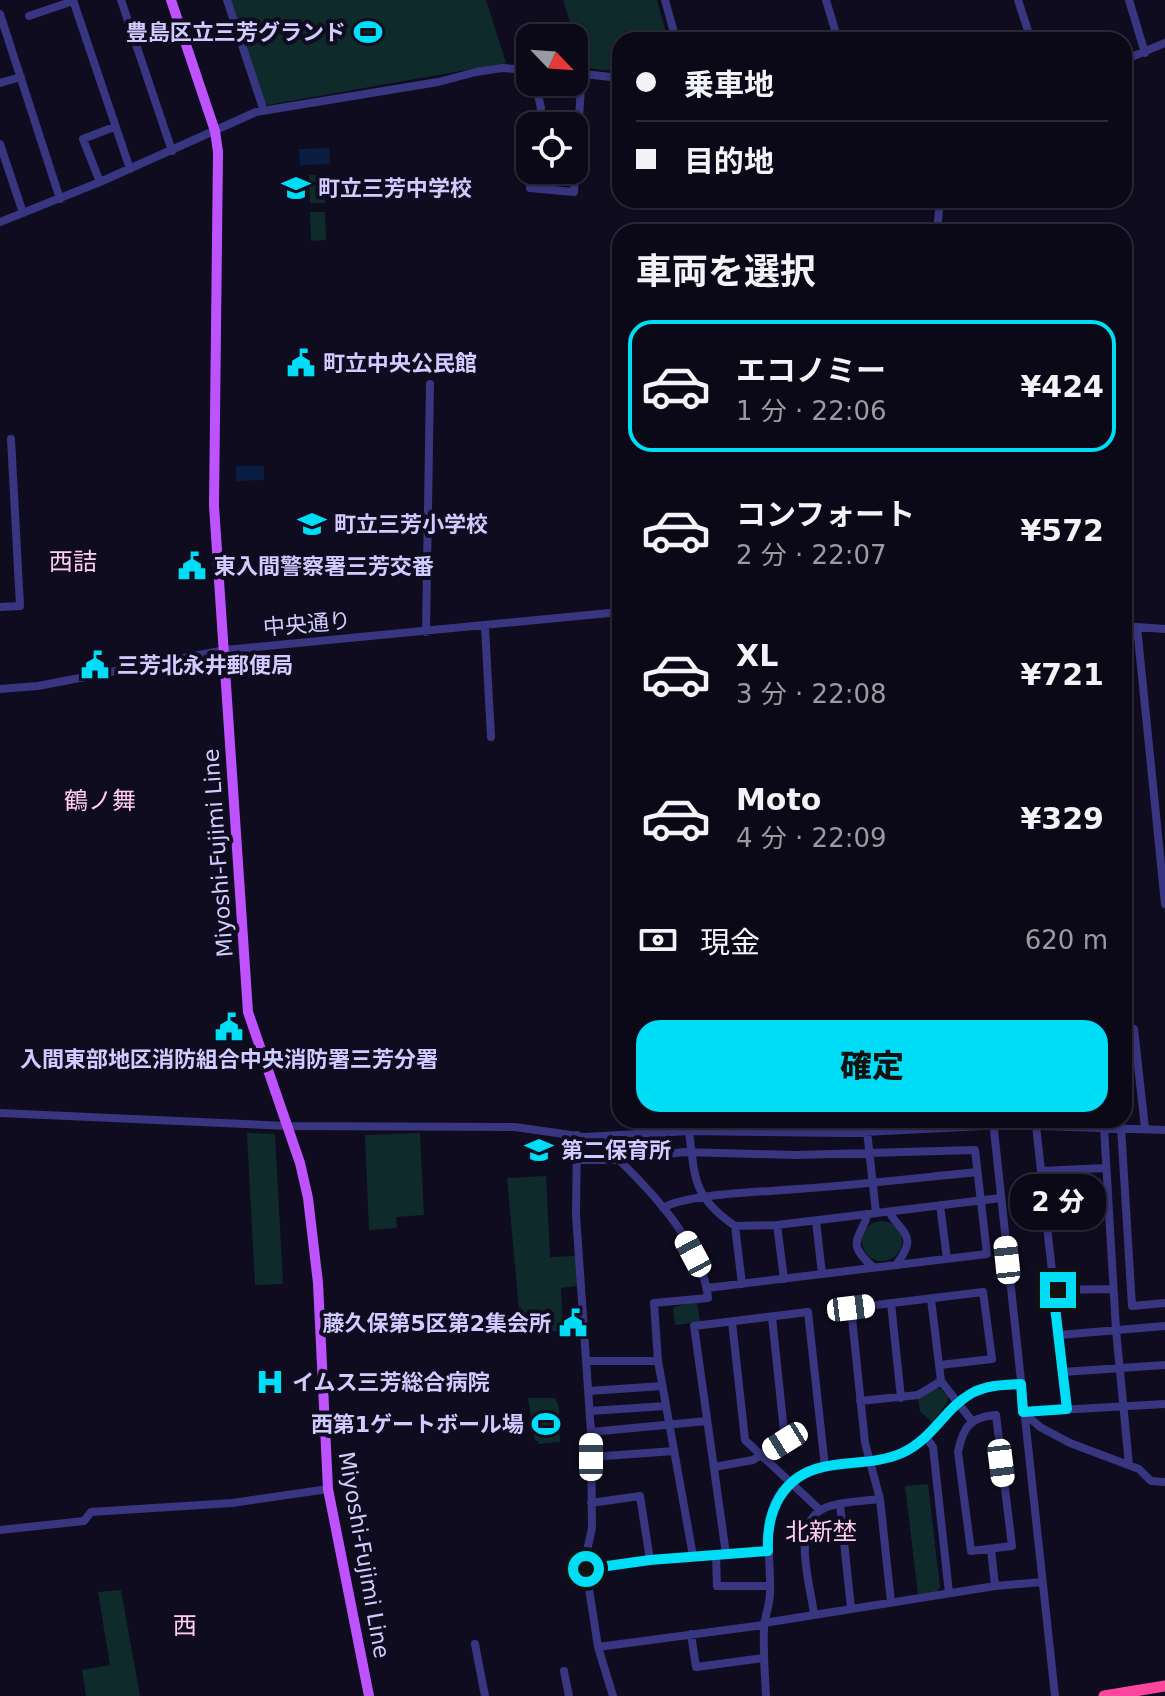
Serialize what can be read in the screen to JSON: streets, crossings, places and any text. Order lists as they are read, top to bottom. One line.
{"streets":{"main road":["Miyoshi-Fujimi Line"],"street":["中央通り"]},"crossings":[["中央通り","Miyoshi-Fujimi Line"]],"districts":["西詰","鶴ノ舞","北新埜","西"],"places":{"sports":["豊島区立三芳グランド","西第1ゲートボール場"],"school or university":["町立三芳中学校","町立三芳小学校","第二保育所"],"public building":["町立中央公民館","東入間警察署三芳交番","三芳北永井郵便局","入間東部地区消防組合中央消防署三芳分署","藤久保第5区第2集会所"],"hospital":["イムス三芳総合病院"]},"north":"bottom right","page":{"banner":["乗車地","目的地"],"heading":"車両を選択","list":[{"name":"エコノミー","note":"1 分 · 22:06","value":"¥424"},{"name":"コンフォート","note":"2 分 · 22:07","value":"¥572"},{"name":"XL","note":"3 分 · 22:08","value":"¥721"},{"name":"Moto","note":"4 分 · 22:09","value":"¥329"}],"pay":["現金","620 m"],"buttons":"確定","bubble":"2 分"}}
